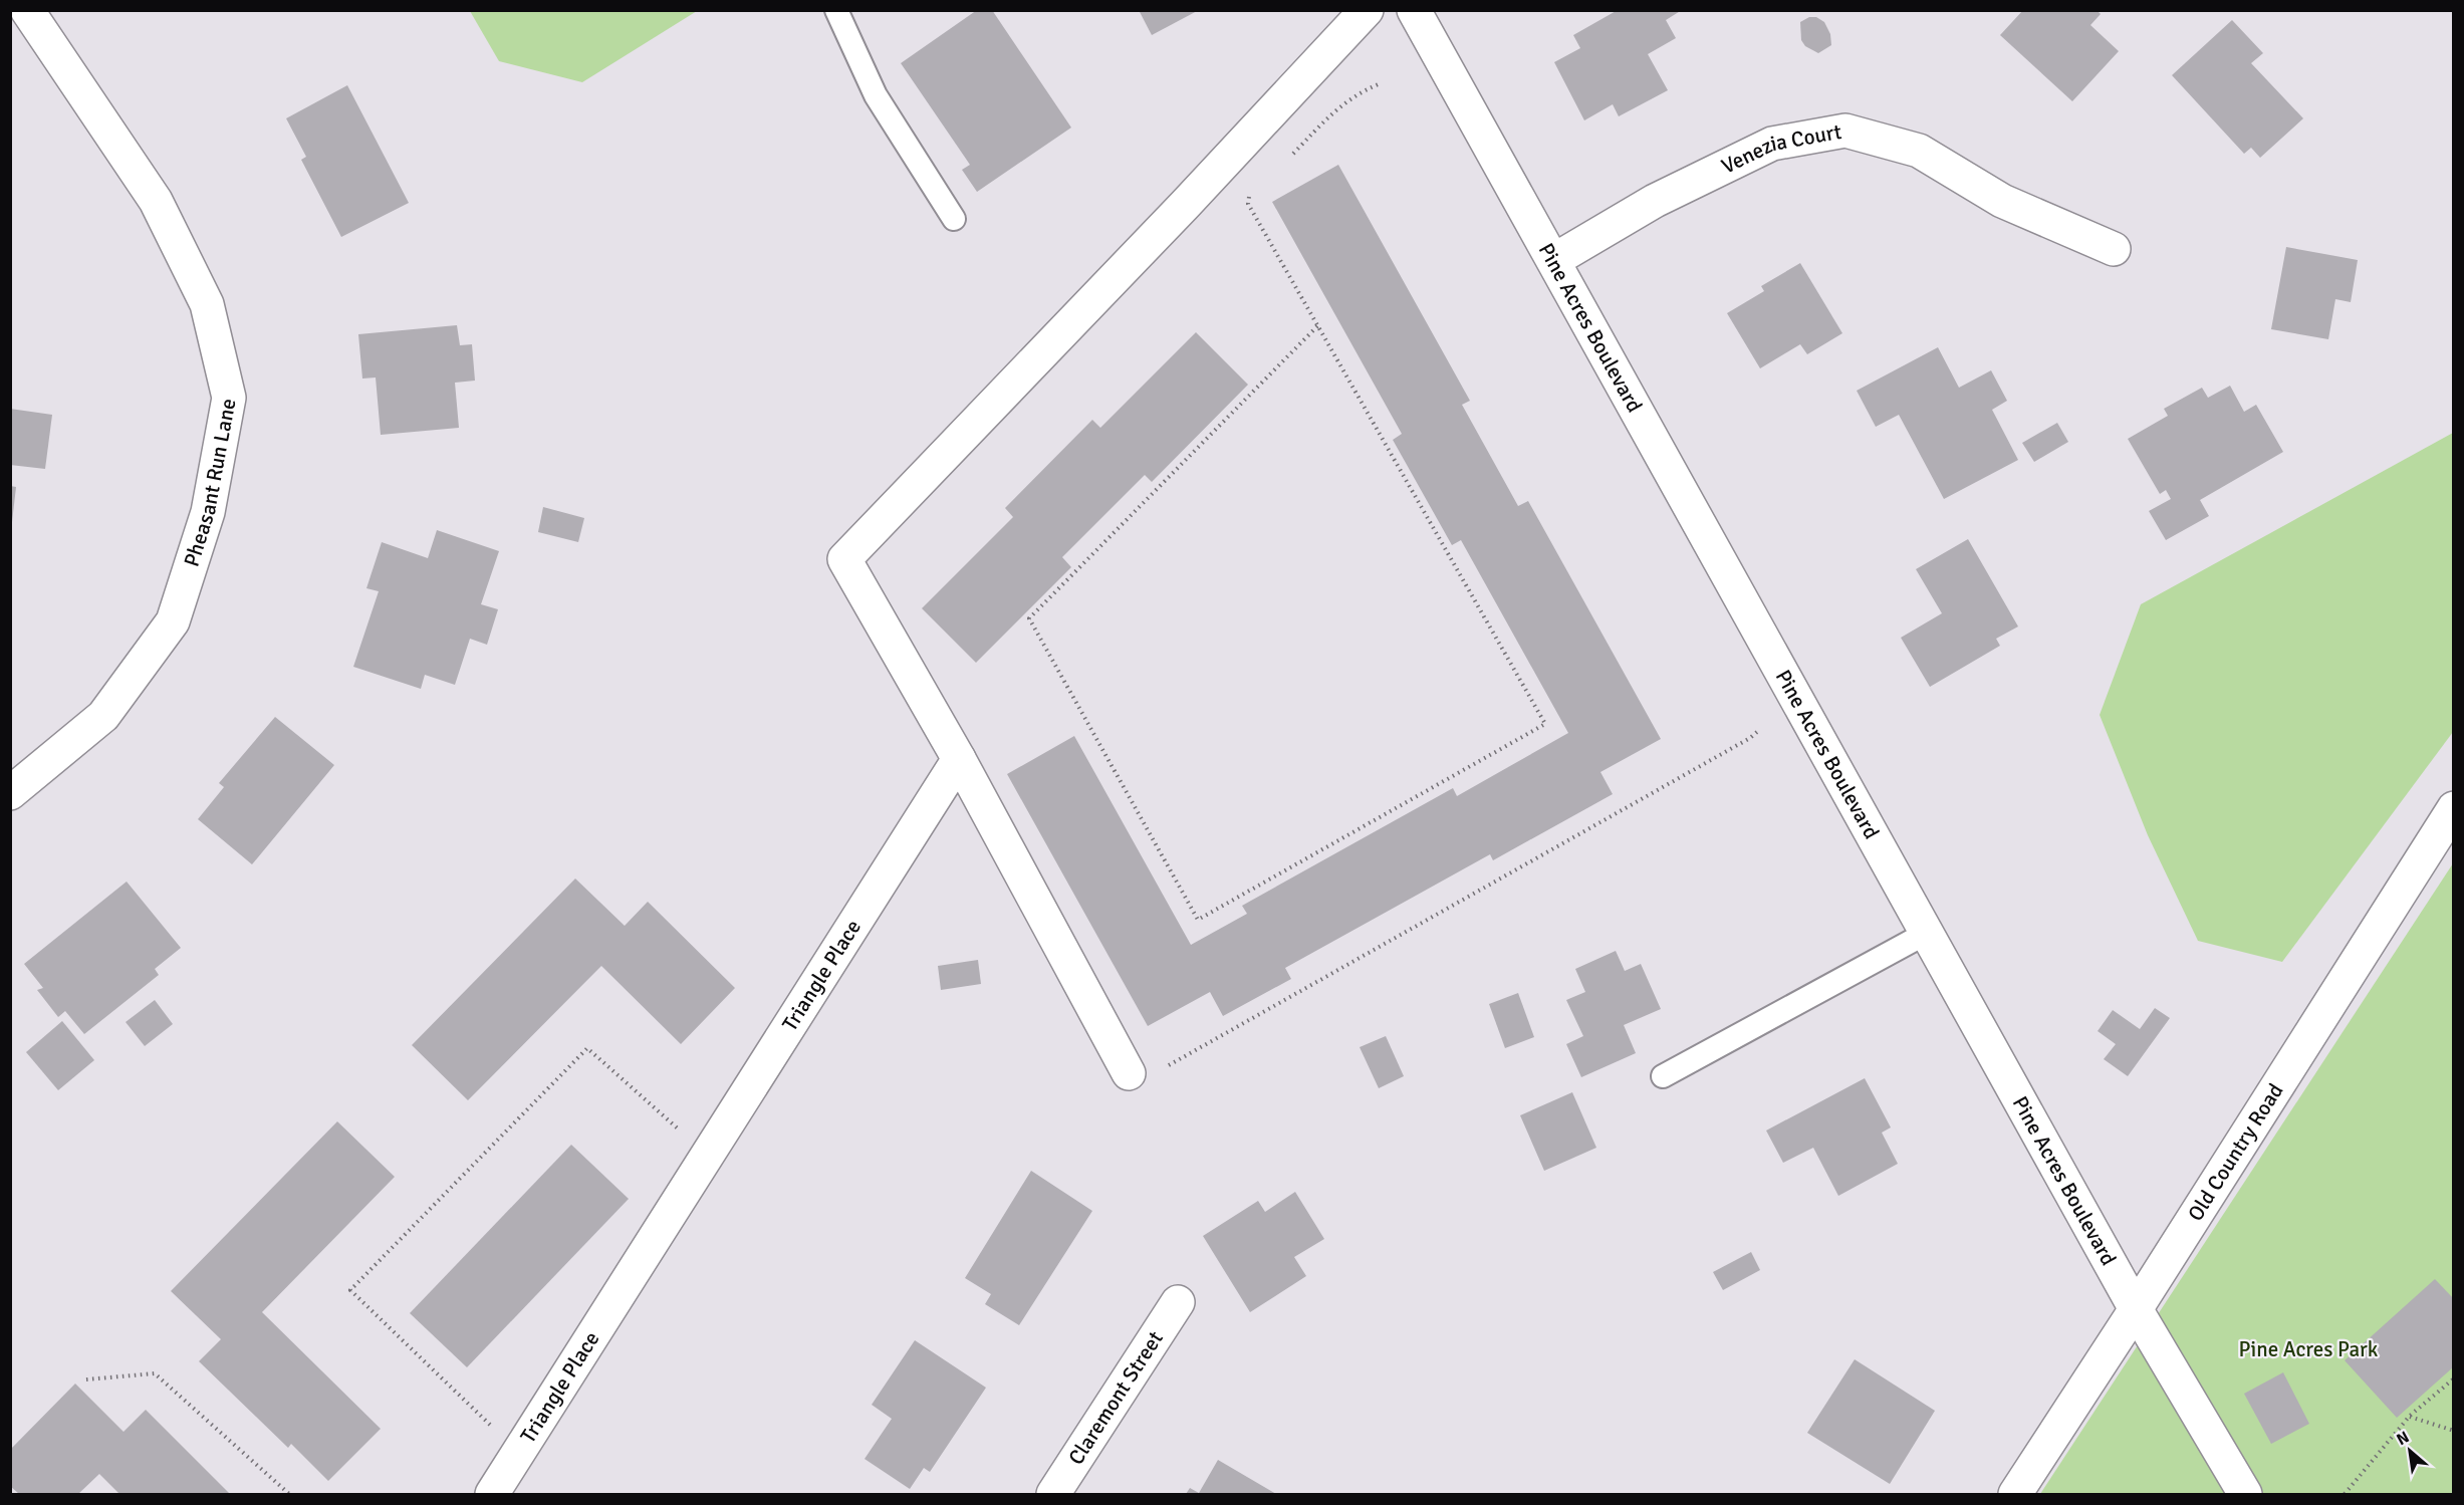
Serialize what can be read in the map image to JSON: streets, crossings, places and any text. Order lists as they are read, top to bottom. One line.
{"streets":{"street":["Venezia Court","Pine Acres Boulevard","Pheasant Run Lane","Triangle Place","Old Country Road","Claremont Street"]},"crossings":[["Venezia Court","Pine Acres Boulevard"],["Pine Acres Boulevard","Old Country Road"]],"parks":["Pine Acres Park"],"north":"top left"}
